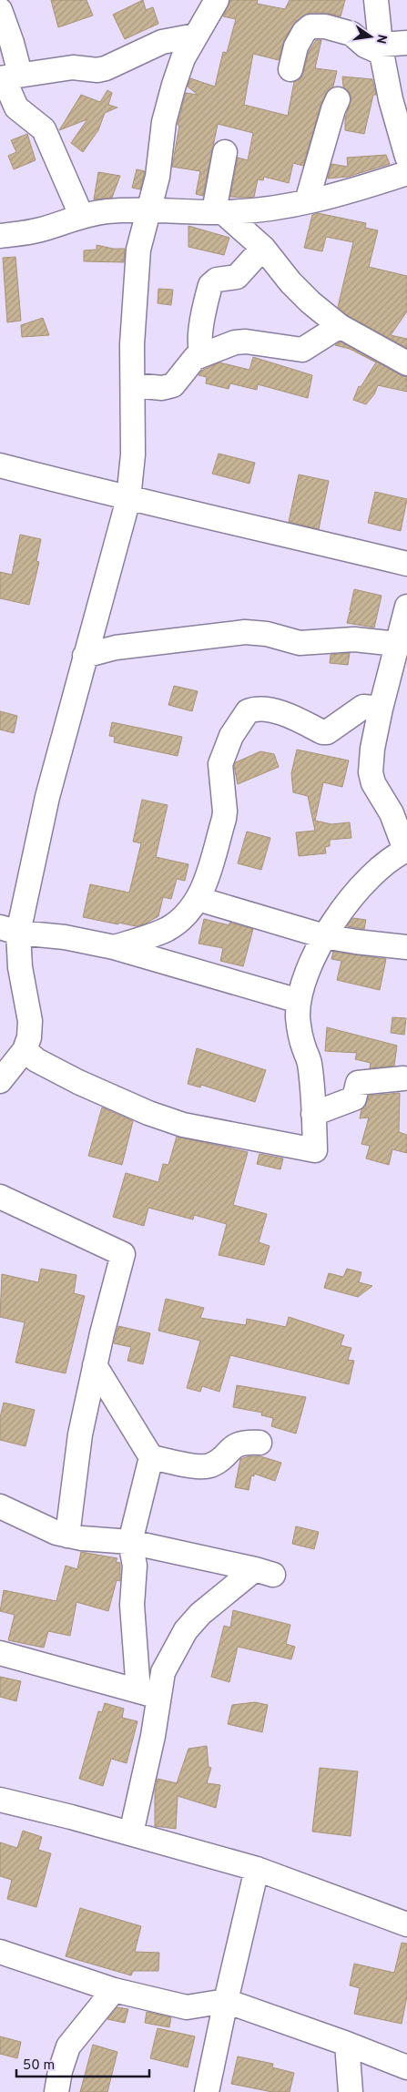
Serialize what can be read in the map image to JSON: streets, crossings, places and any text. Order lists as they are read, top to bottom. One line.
{"scale_bar":"50 m","north":"right"}
